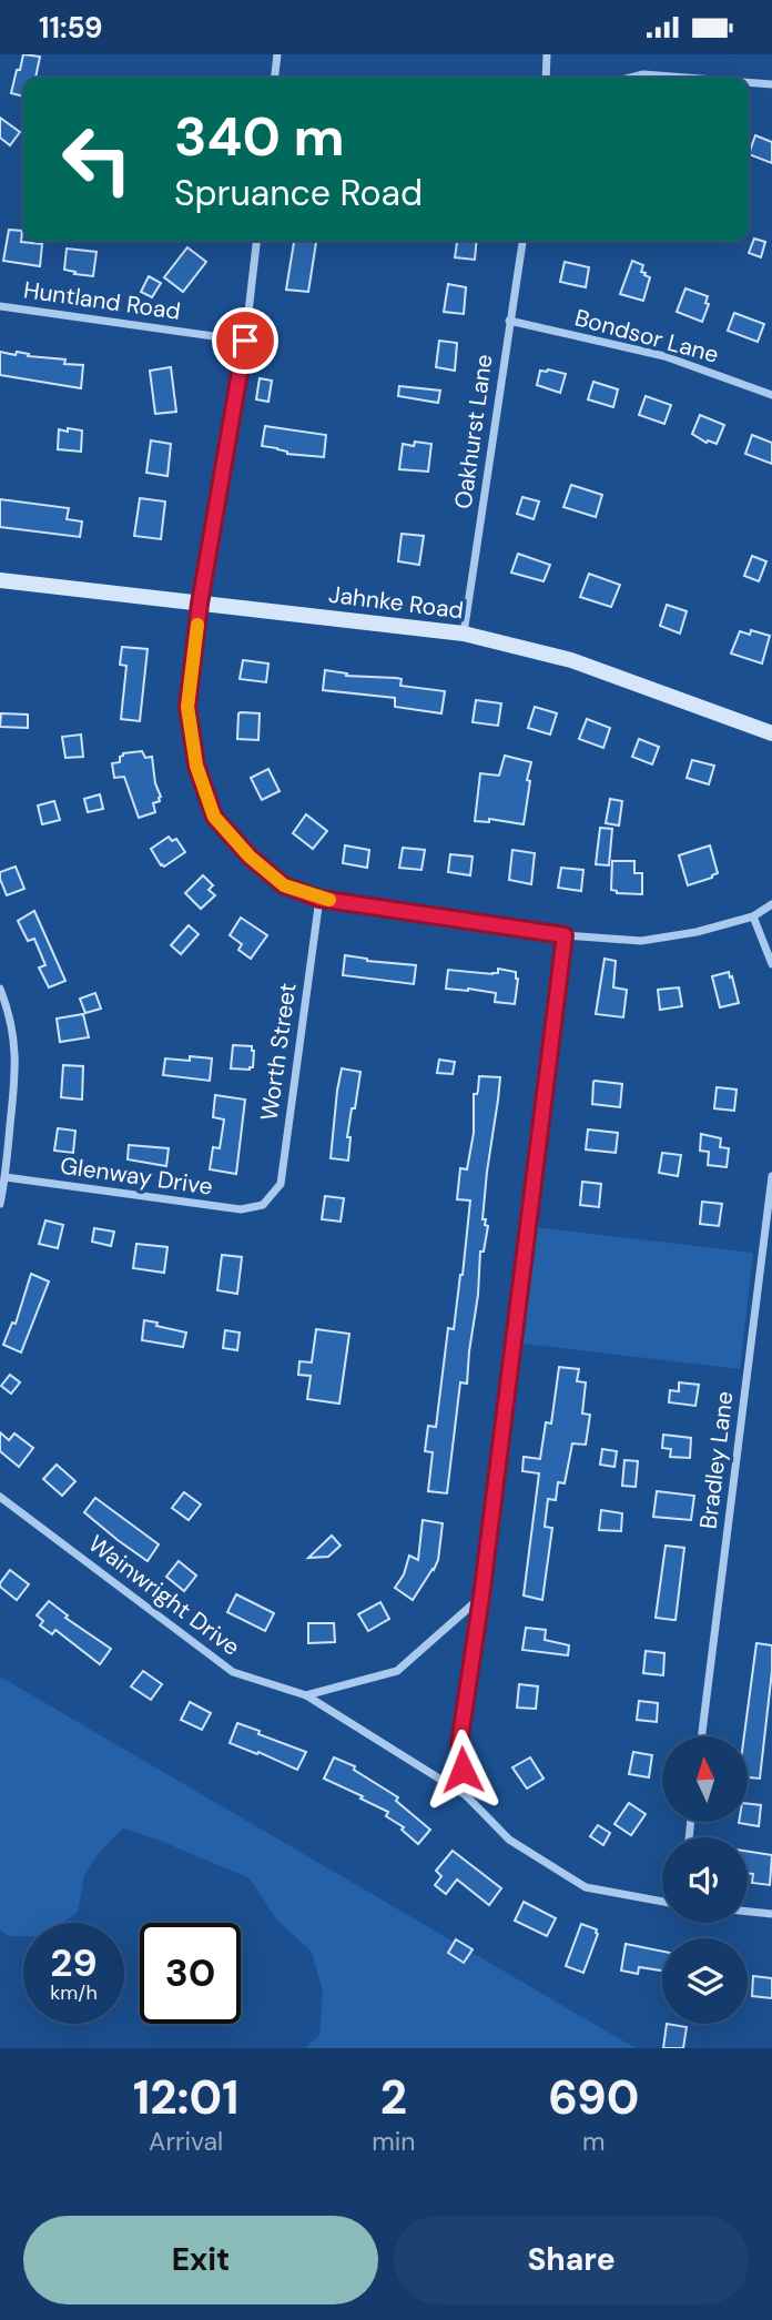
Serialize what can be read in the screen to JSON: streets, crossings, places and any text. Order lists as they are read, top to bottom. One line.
{"streets":{"main road":["Jahnke Road"],"street":["Huntland Road","Bondsor Lane","Oakhurst Lane","Worth Street","Glenway Drive","Bradley Lane","Wainwright Drive"]},"crossings":[["Bondsor Lane","Oakhurst Lane"],["Oakhurst Lane","Jahnke Road"],["Worth Street","Glenway Drive"]],"north":"top","page":{"status":"11:59","turn":["340 m","Spruance Road"],"speed":"29 km/h","limit":"30","eta":["12:01","Arrival","2","min","690","m"],"buttons":["Exit","Share"]}}
